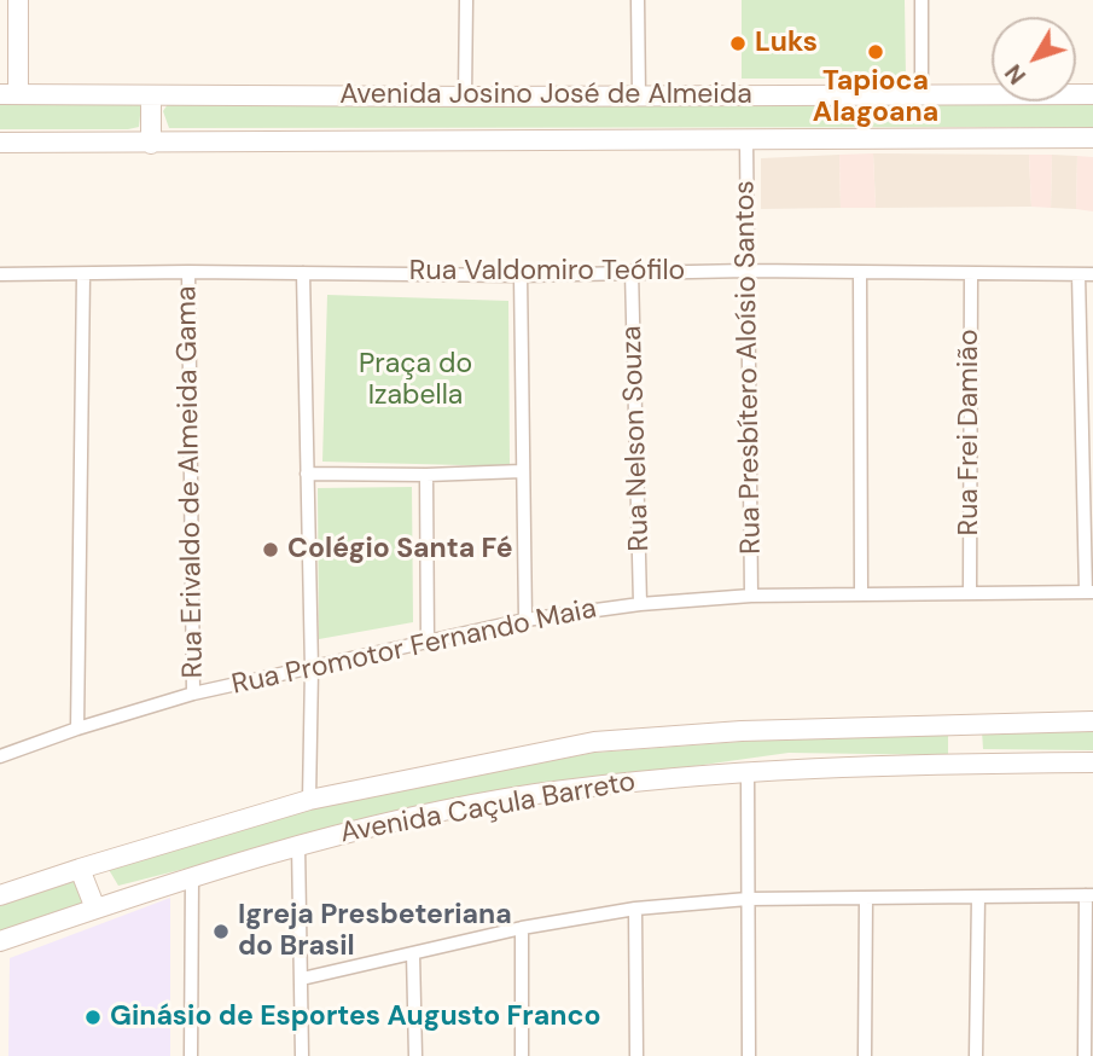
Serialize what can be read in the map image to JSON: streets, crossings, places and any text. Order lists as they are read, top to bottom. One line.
{"streets":{"street":["Avenida Josino José de Almeida","Rua Valdomiro Teófilo","Rua Presbítero Aloísio Santos","Rua Frei Damião","Rua Nelson Souza","Rua Erivaldo de Almeida Gama","Rua Promotor Fernando Maia","Avenida Caçula Barreto"]},"crossings":[["Avenida Josino José de Almeida","Rua Presbítero Aloísio Santos"],["Rua Valdomiro Teófilo","Rua Presbítero Aloísio Santos"],["Rua Valdomiro Teófilo","Rua Frei Damião"],["Rua Valdomiro Teófilo","Rua Nelson Souza"],["Rua Valdomiro Teófilo","Rua Erivaldo de Almeida Gama"],["Rua Presbítero Aloísio Santos","Rua Promotor Fernando Maia"],["Rua Frei Damião","Rua Promotor Fernando Maia"],["Rua Nelson Souza","Rua Promotor Fernando Maia"],["Rua Erivaldo de Almeida Gama","Rua Promotor Fernando Maia"]],"parks":["Praça do Izabella"],"places":["Luks","Tapioca Alagoana","Colégio Santa Fé","Igreja Presbeteriana do Brasil","Ginásio de Esportes Augusto Franco"],"north":"bottom left"}
